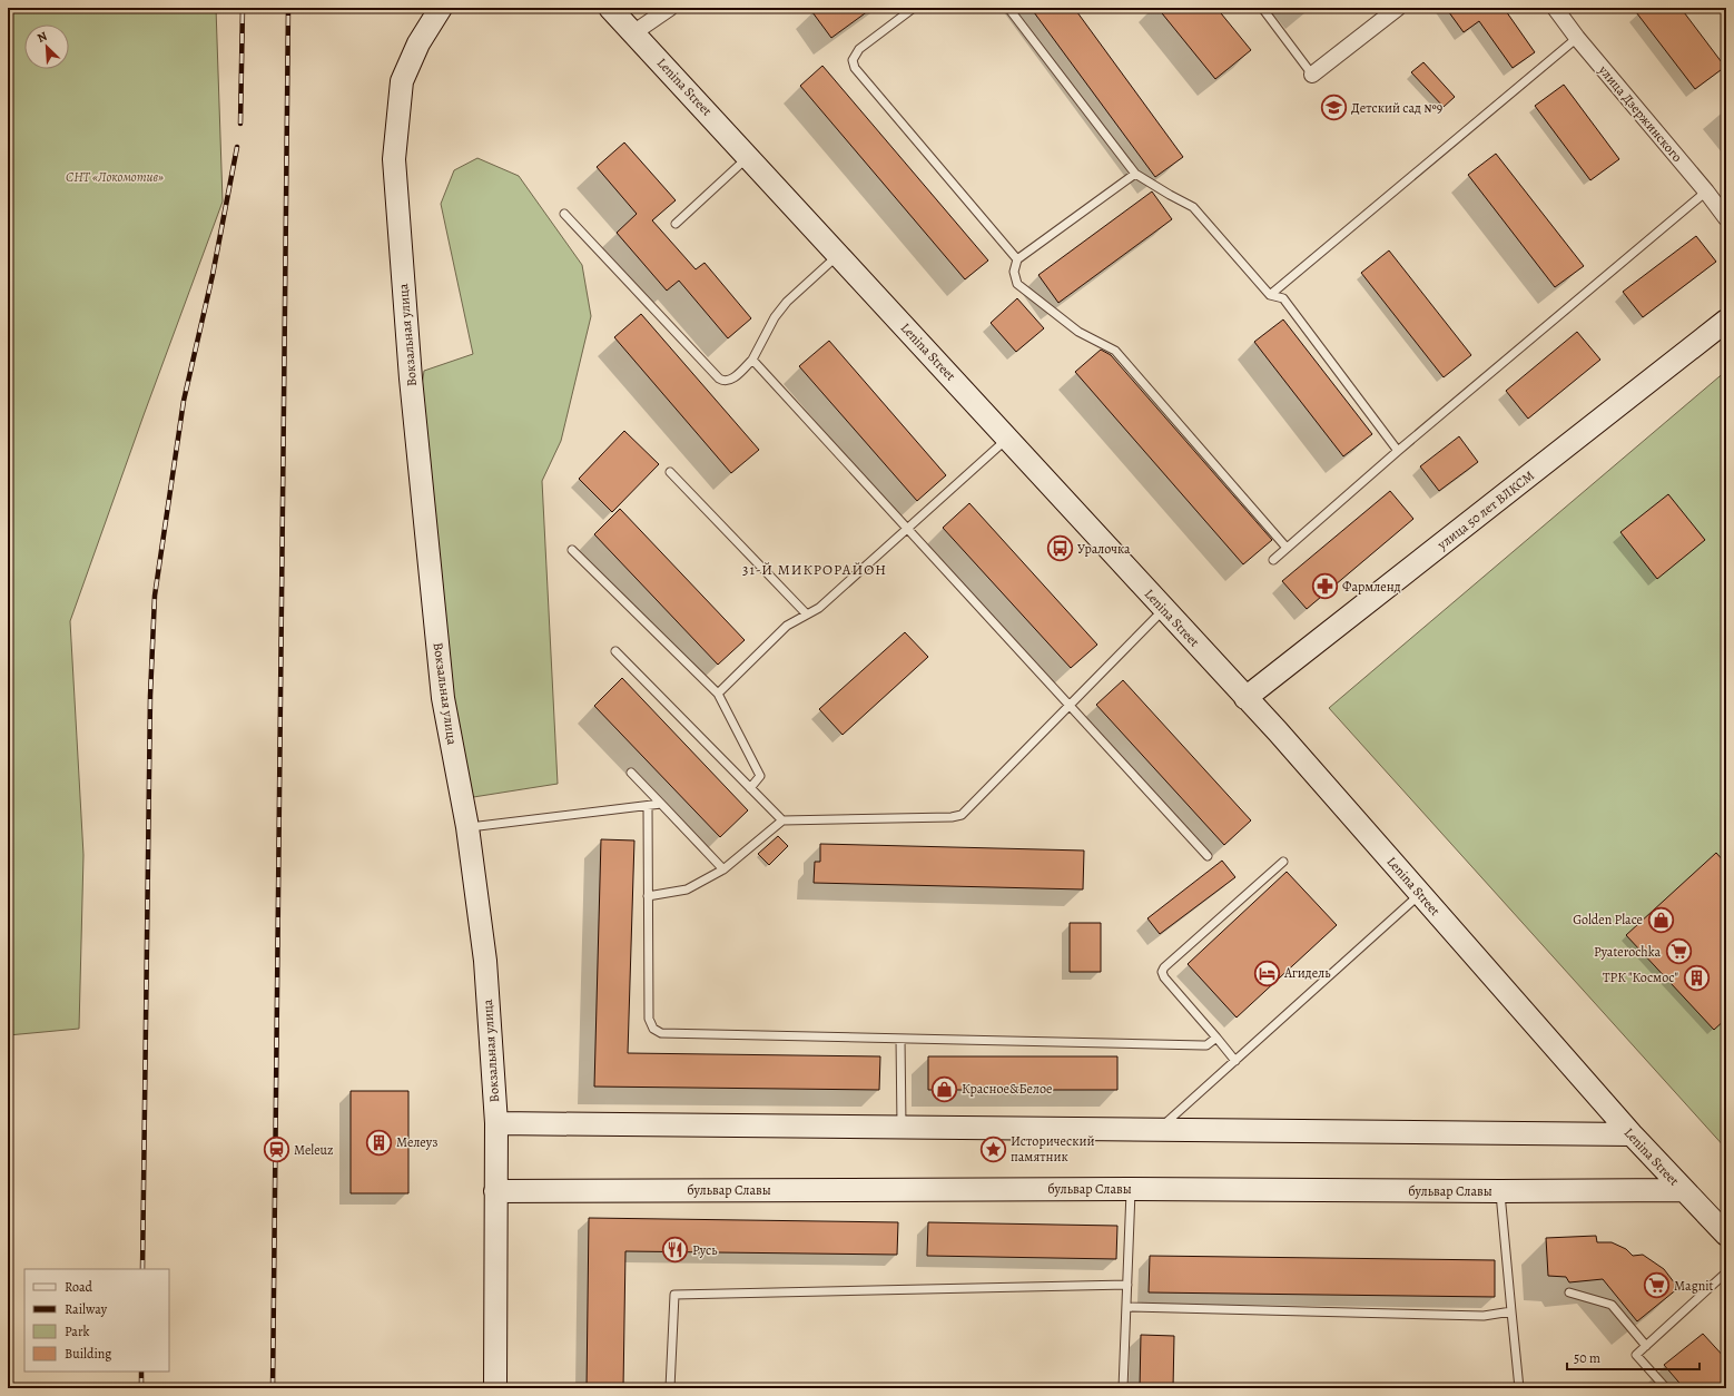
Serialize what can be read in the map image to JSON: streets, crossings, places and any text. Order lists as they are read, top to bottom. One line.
{"streets":{"street":["Lenina Street","улица Дзержинского","Вокзальная улица","улица 50 лет ВЛКСМ","бульвар Славы"]},"crossings":[["Lenina Street","улица 50 лет ВЛКСМ"],["Lenina Street","бульвар Славы"],["Вокзальная улица","бульвар Славы"]],"districts":["31-Й МИКРОРАЙОН"],"parks":["СНТ «Локомотив»"],"places":{"school or university":["Детский сад №9"],"bus stop":["Уралочка"],"pharmacy":["Фармленд"],"shop":["Golden Place","Красное&Белое"],"supermarket":["Pyaterochka","Magnit"],"hotel":["Агидель"],"building":["ТРК \"Космос\"","Мелеуз"],"place":["Исторический памятник"],"station":["Meleuz"],"restaurant":["Русь"]},"legend":["Road","Railway","Park","Building"],"scale_bar":"50 m","north":"top left"}
